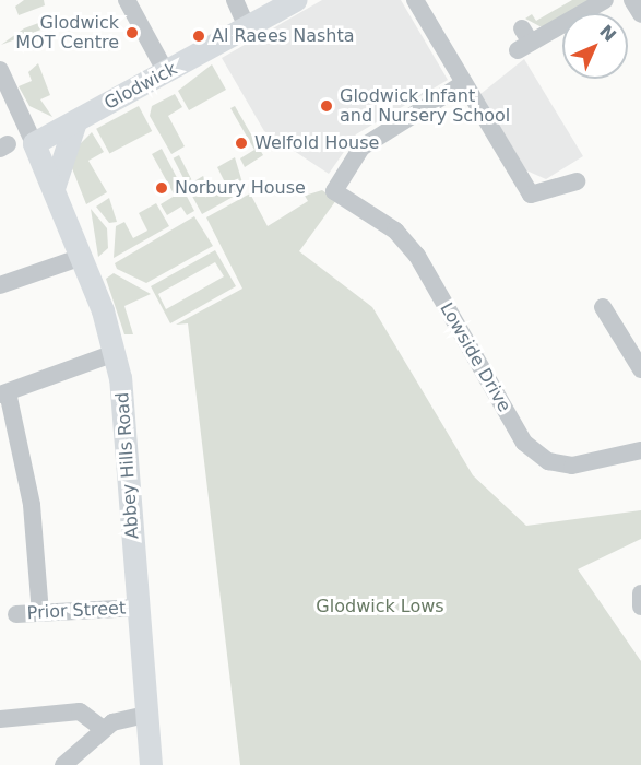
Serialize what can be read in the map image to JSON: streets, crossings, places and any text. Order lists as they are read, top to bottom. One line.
{"streets":{"main road":["Glodwick","Abbey Hills Road"],"street":["Lowside Drive","Prior Street"]},"crossings":[["Glodwick","Abbey Hills Road"],["Abbey Hills Road","Prior Street"]],"parks":["Glodwick Lows"],"places":["Glodwick MOT Centre","Al Raees Nashta","Glodwick Infant and Nursery School","Welfold House","Norbury House"],"north":"top right"}
